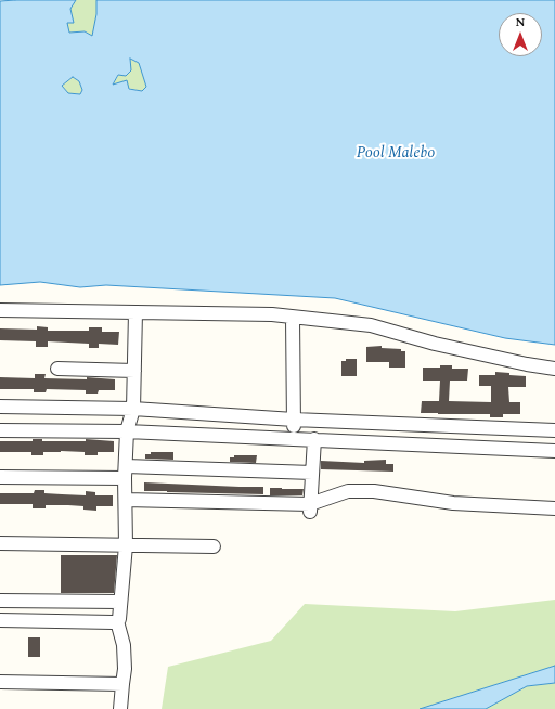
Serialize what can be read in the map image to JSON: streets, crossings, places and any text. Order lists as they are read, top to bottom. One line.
{"water":["Pool Malebo"],"north":"top"}
